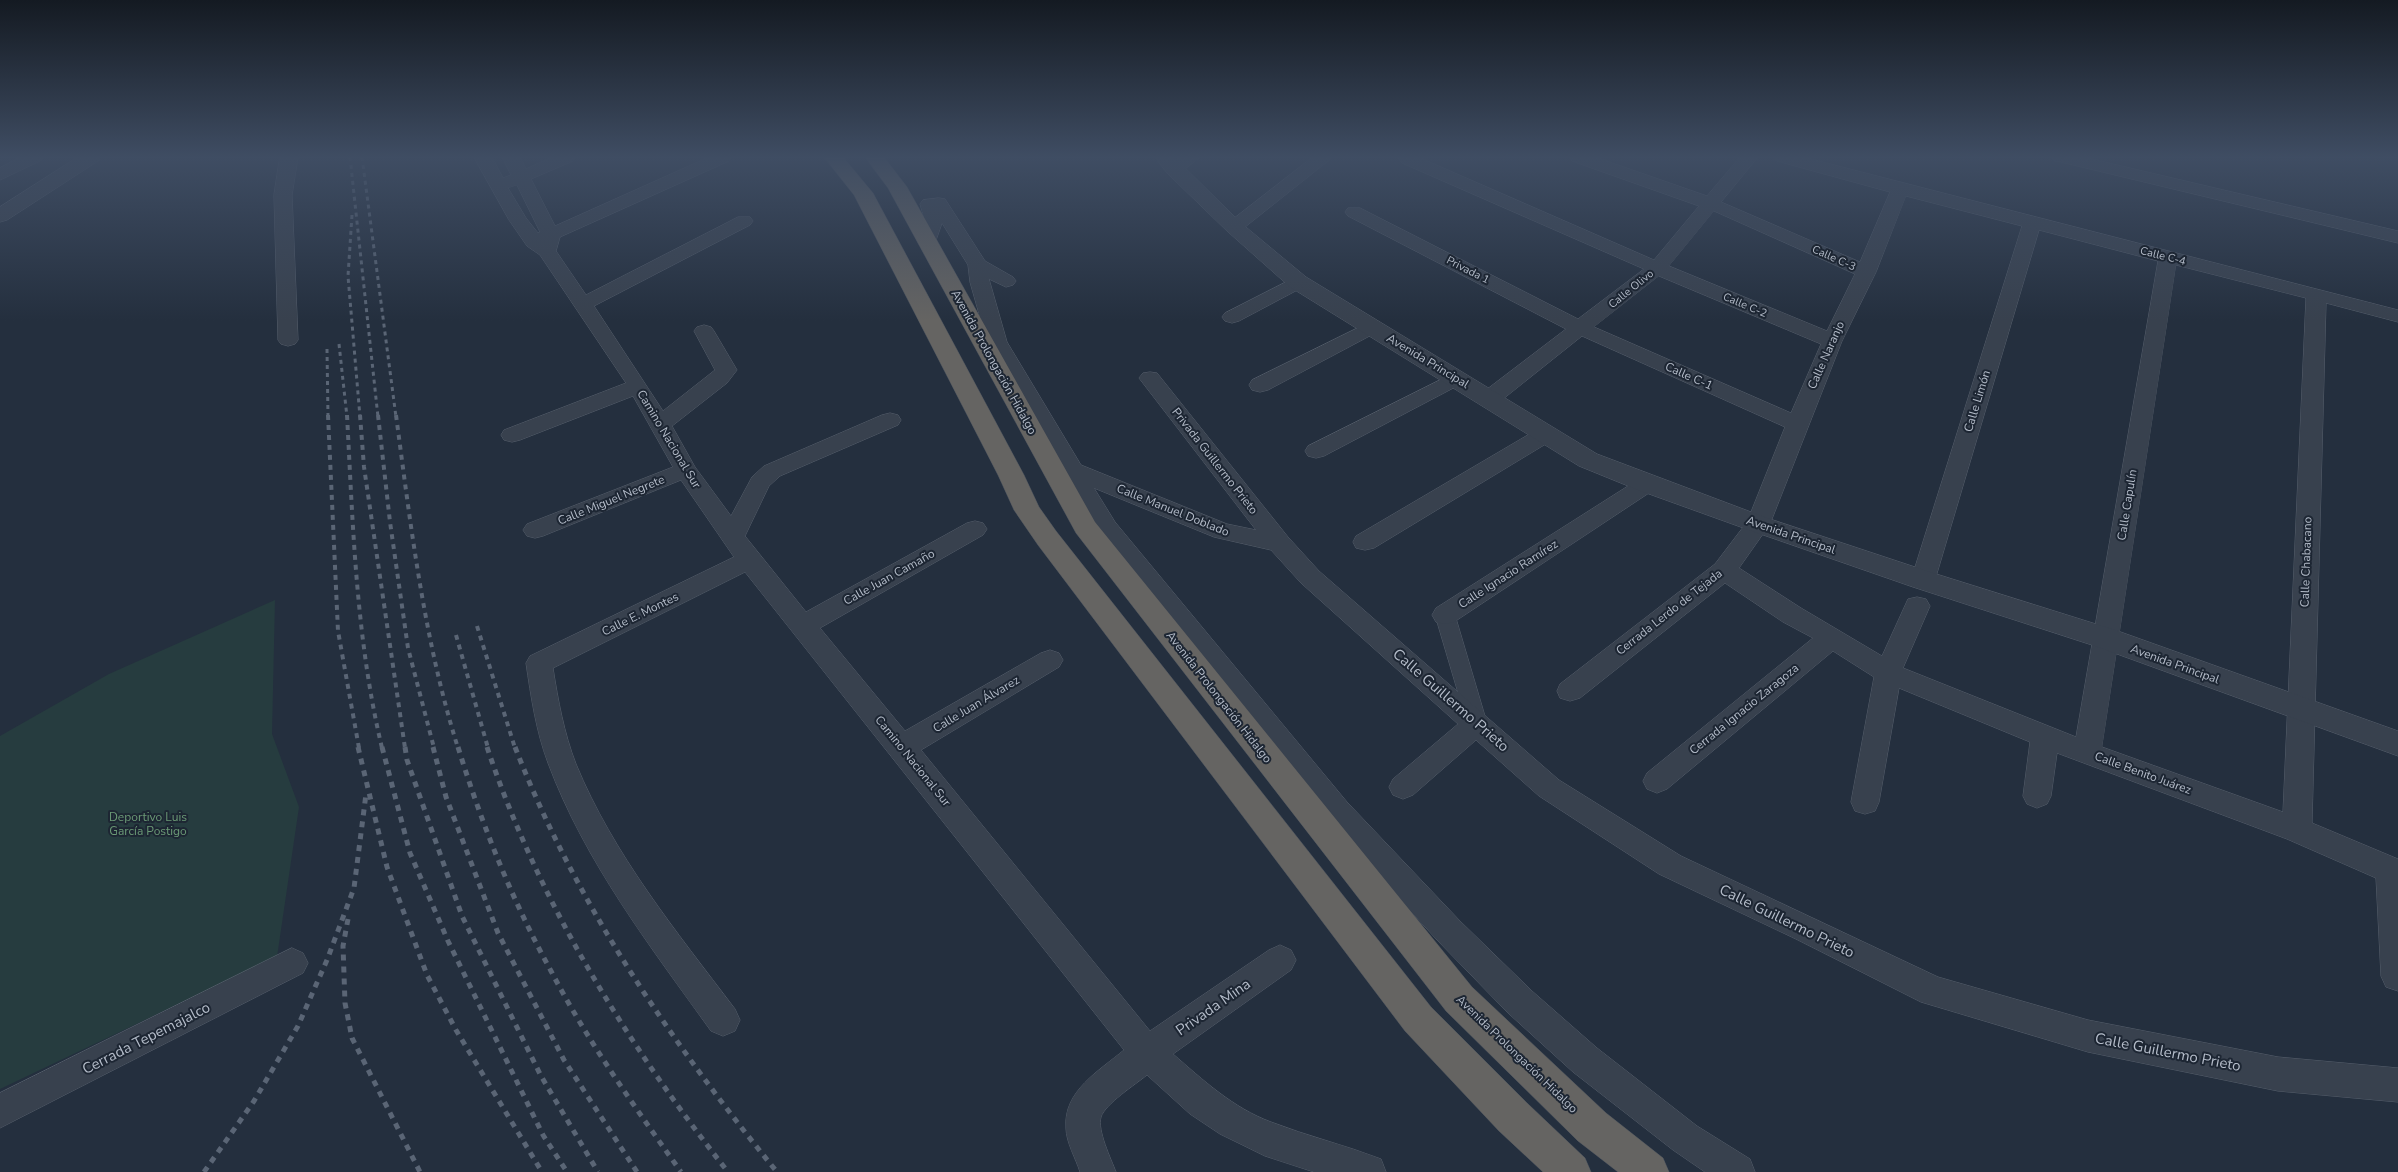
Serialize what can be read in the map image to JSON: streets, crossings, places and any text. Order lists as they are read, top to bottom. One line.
{"streets":{"highway":["Avenida Prolongación Hidalgo"],"street":["Calle C-4","Calle C-3","Privada 1","Calle Olivo","Calle C-2","Calle Naranjo","Avenida Principal","Calle C-1","Calle Limón","Camino Nacional Sur","Privada Guillermo Prieto","Calle Miguel Negrete","Calle Capulín","Calle Manuel Doblado","Calle Chabacano","Calle Ignacio Ramírez","Calle Juan Camaño","Cerrada Lerdo de Tejada","Calle E. Montes","Calle Guillermo Prieto","Calle Juan Álvarez","Cerrada Ignacio Zaragoza","Calle Benito Juárez","Privada Mina","Cerrada Tepemajalco"]},"crossings":[["Calle C-4","Calle Limón"],["Calle C-4","Calle Capulín"],["Calle C-4","Calle Chabacano"],["Calle C-3","Calle Naranjo"],["Privada 1","Calle Olivo"],["Privada 1","Calle C-1"],["Calle Olivo","Calle C-2"],["Calle Olivo","Avenida Principal"],["Calle Olivo","Calle C-1"],["Calle C-2","Calle Naranjo"],["Calle Naranjo","Avenida Principal"],["Calle Naranjo","Calle C-1"],["Calle Naranjo","Cerrada Lerdo de Tejada"],["Avenida Principal","Calle Limón"],["Avenida Principal","Calle Capulín"],["Avenida Principal","Calle Chabacano"],["Avenida Principal","Calle Ignacio Ramírez"],["Avenida Principal","Cerrada Lerdo de Tejada"],["Camino Nacional Sur","Calle Miguel Negrete"],["Camino Nacional Sur","Calle Juan Camaño"],["Camino Nacional Sur","Calle E. Montes"],["Camino Nacional Sur","Calle Juan Álvarez"],["Camino Nacional Sur","Privada Mina"],["Privada Guillermo Prieto","Calle Manuel Doblado"],["Privada Guillermo Prieto","Calle Guillermo Prieto"],["Calle Capulín","Calle Benito Juárez"],["Calle Manuel Doblado","Calle Guillermo Prieto"],["Calle Chabacano","Calle Benito Juárez"],["Calle Ignacio Ramírez","Calle Guillermo Prieto"],["Cerrada Lerdo de Tejada","Calle Benito Juárez"],["Cerrada Ignacio Zaragoza","Calle Benito Juárez"]],"parks":["Deportivo Luis García Postigo"]}
